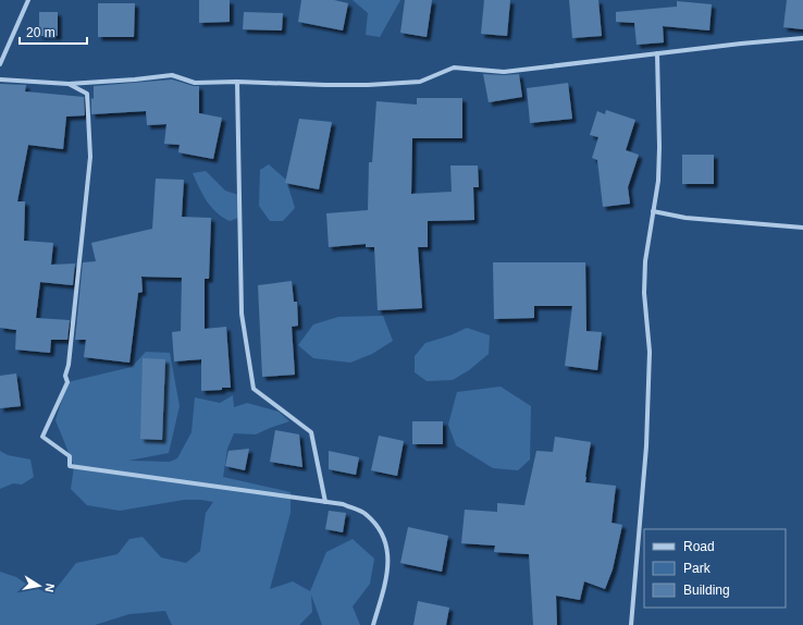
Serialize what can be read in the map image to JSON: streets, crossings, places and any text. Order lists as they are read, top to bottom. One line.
{"legend":["Road","Park","Building"],"scale_bar":"20 m","north":"right"}
